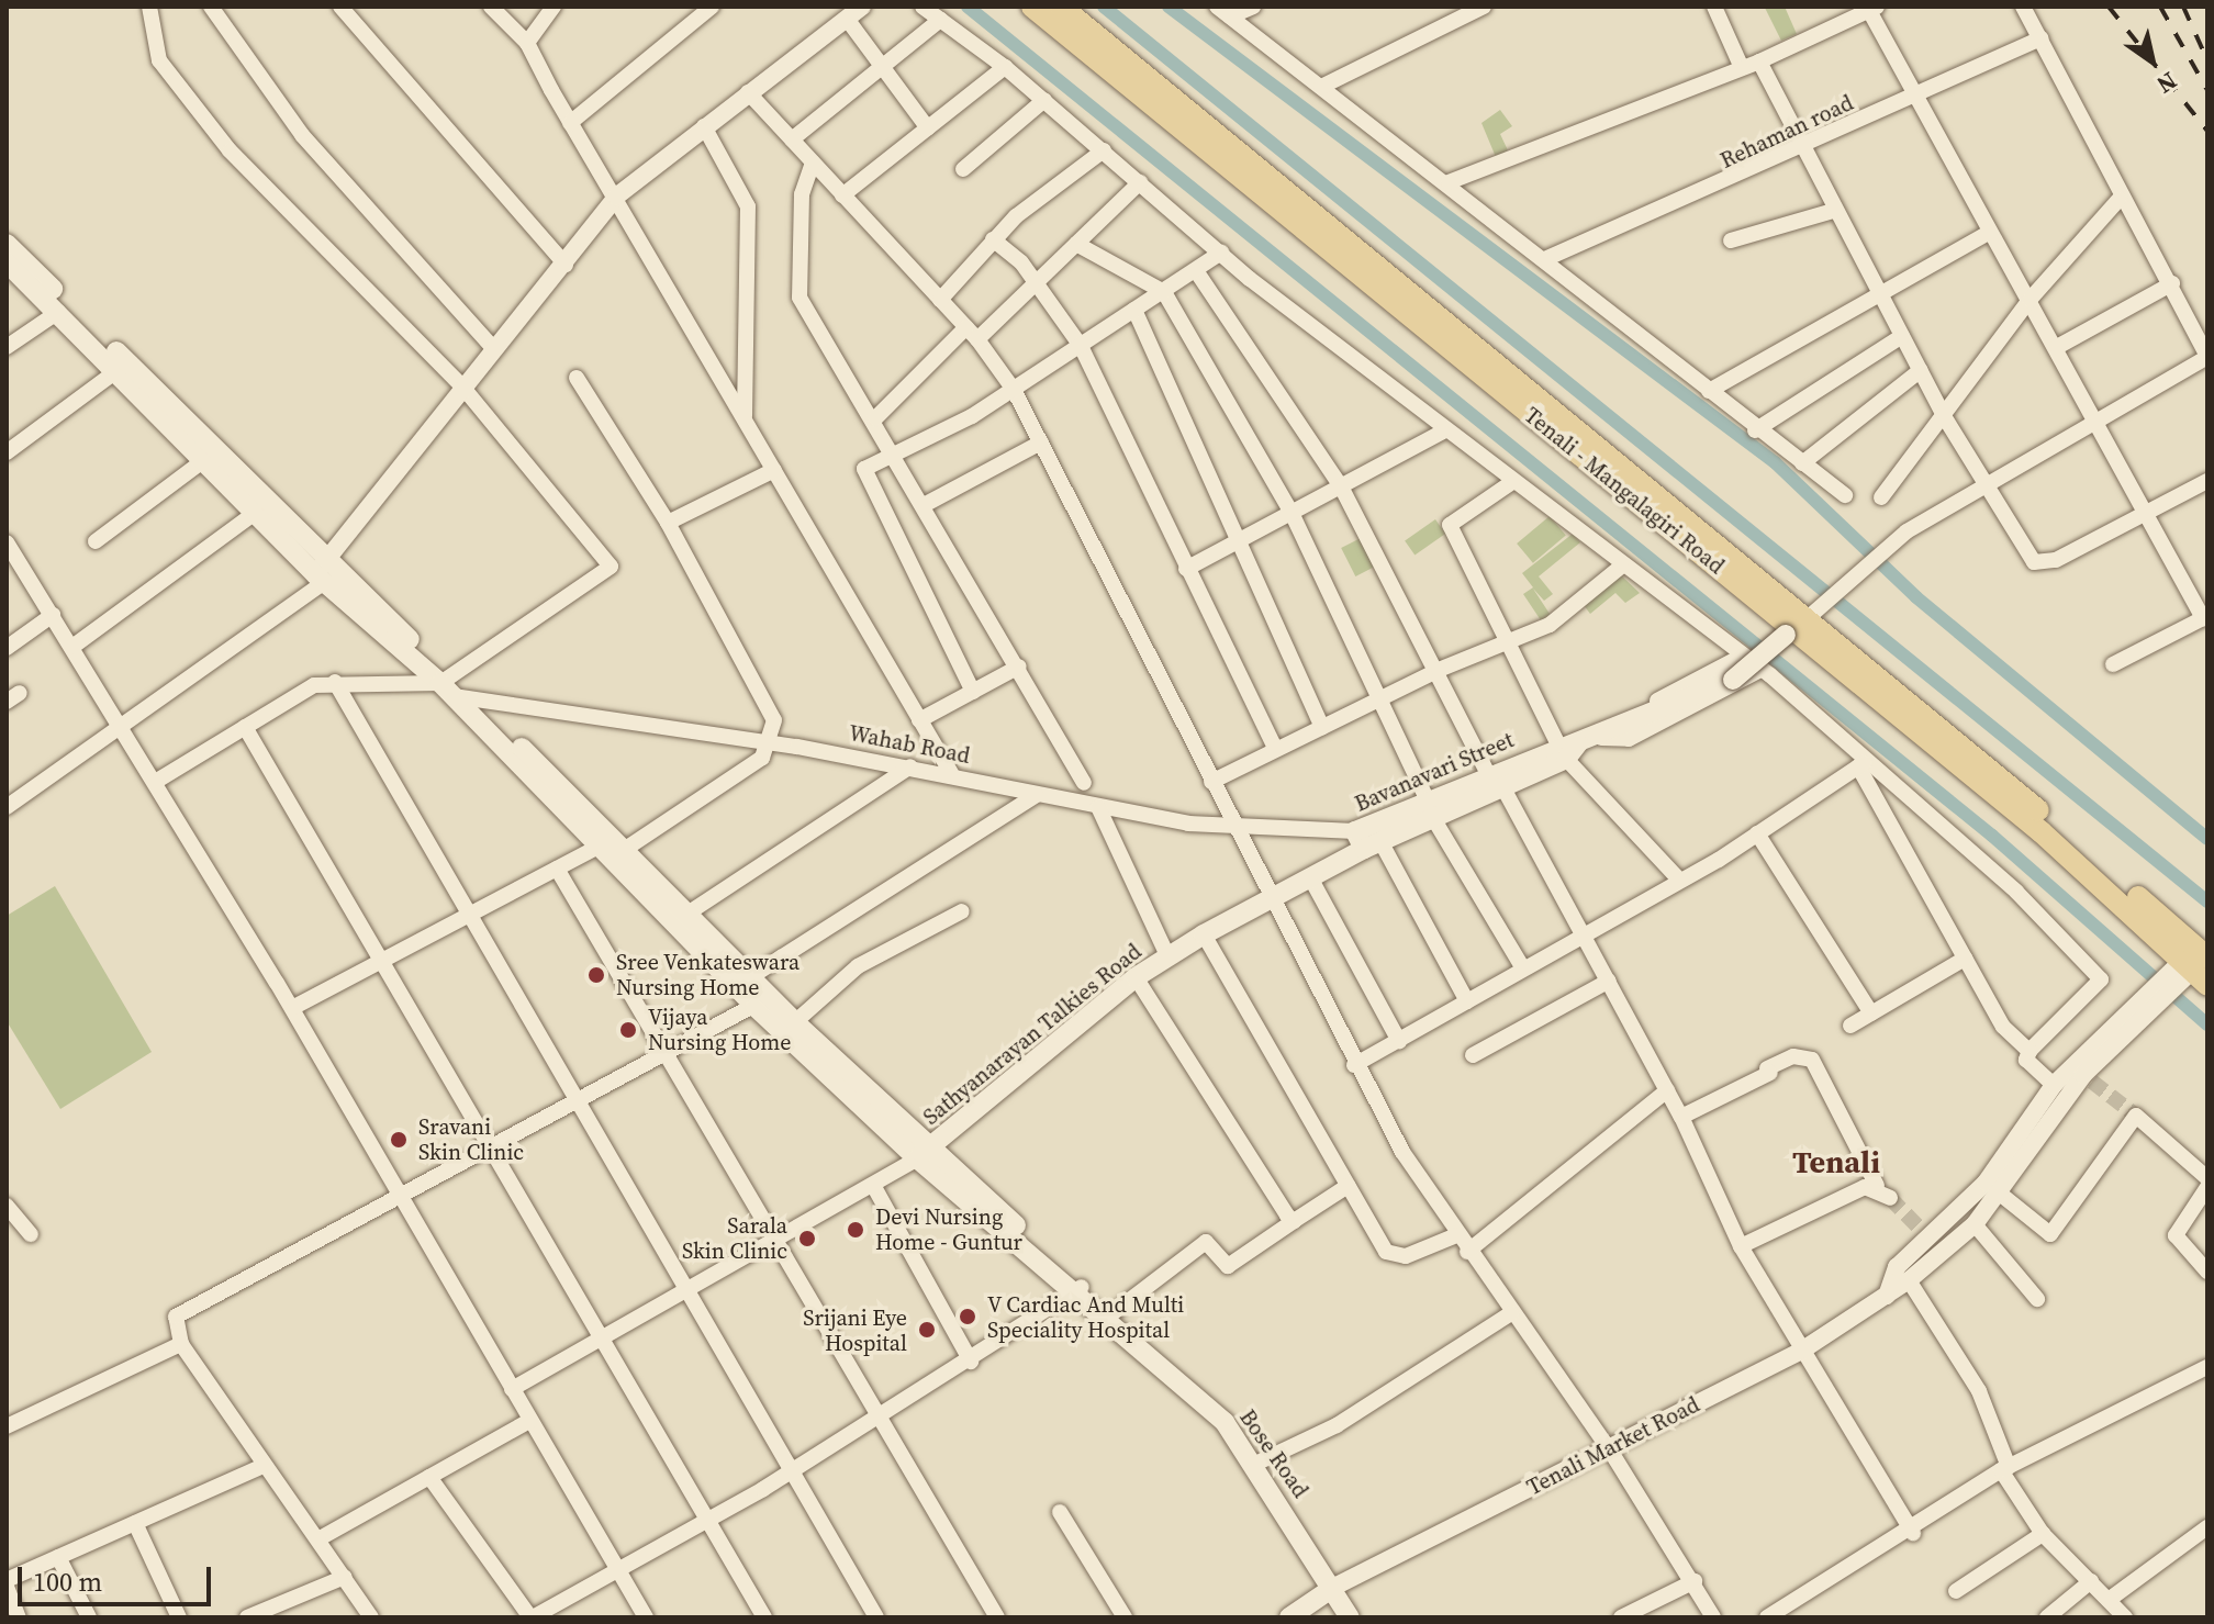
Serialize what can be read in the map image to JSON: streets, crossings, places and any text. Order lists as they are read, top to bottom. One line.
{"streets":{"main road":["Tenali - Mangalagiri Road","Bavanavari Street","Sathyanarayan Talkies Road","Bose Road"],"street":["Rehaman road","Wahab Road","Tenali Market Road"]},"crossings":[["Tenali - Mangalagiri Road","Bavanavari Street"],["Wahab Road","Bavanavari Street"],["Wahab Road","Sathyanarayan Talkies Road"],["Bavanavari Street","Sathyanarayan Talkies Road"],["Sathyanarayan Talkies Road","Bose Road"],["Tenali Market Road","Bose Road"]],"districts":["Tenali"],"places":["Sree Venkateswara Nursing Home","Vijaya Nursing Home","Sravani Skin Clinic","Devi Nursing Home - Guntur","Sarala Skin Clinic","V Cardiac And Multi Speciality Hospital","Srijani Eye Hospital"],"scale_bar":"100 m","north":"bottom right"}
